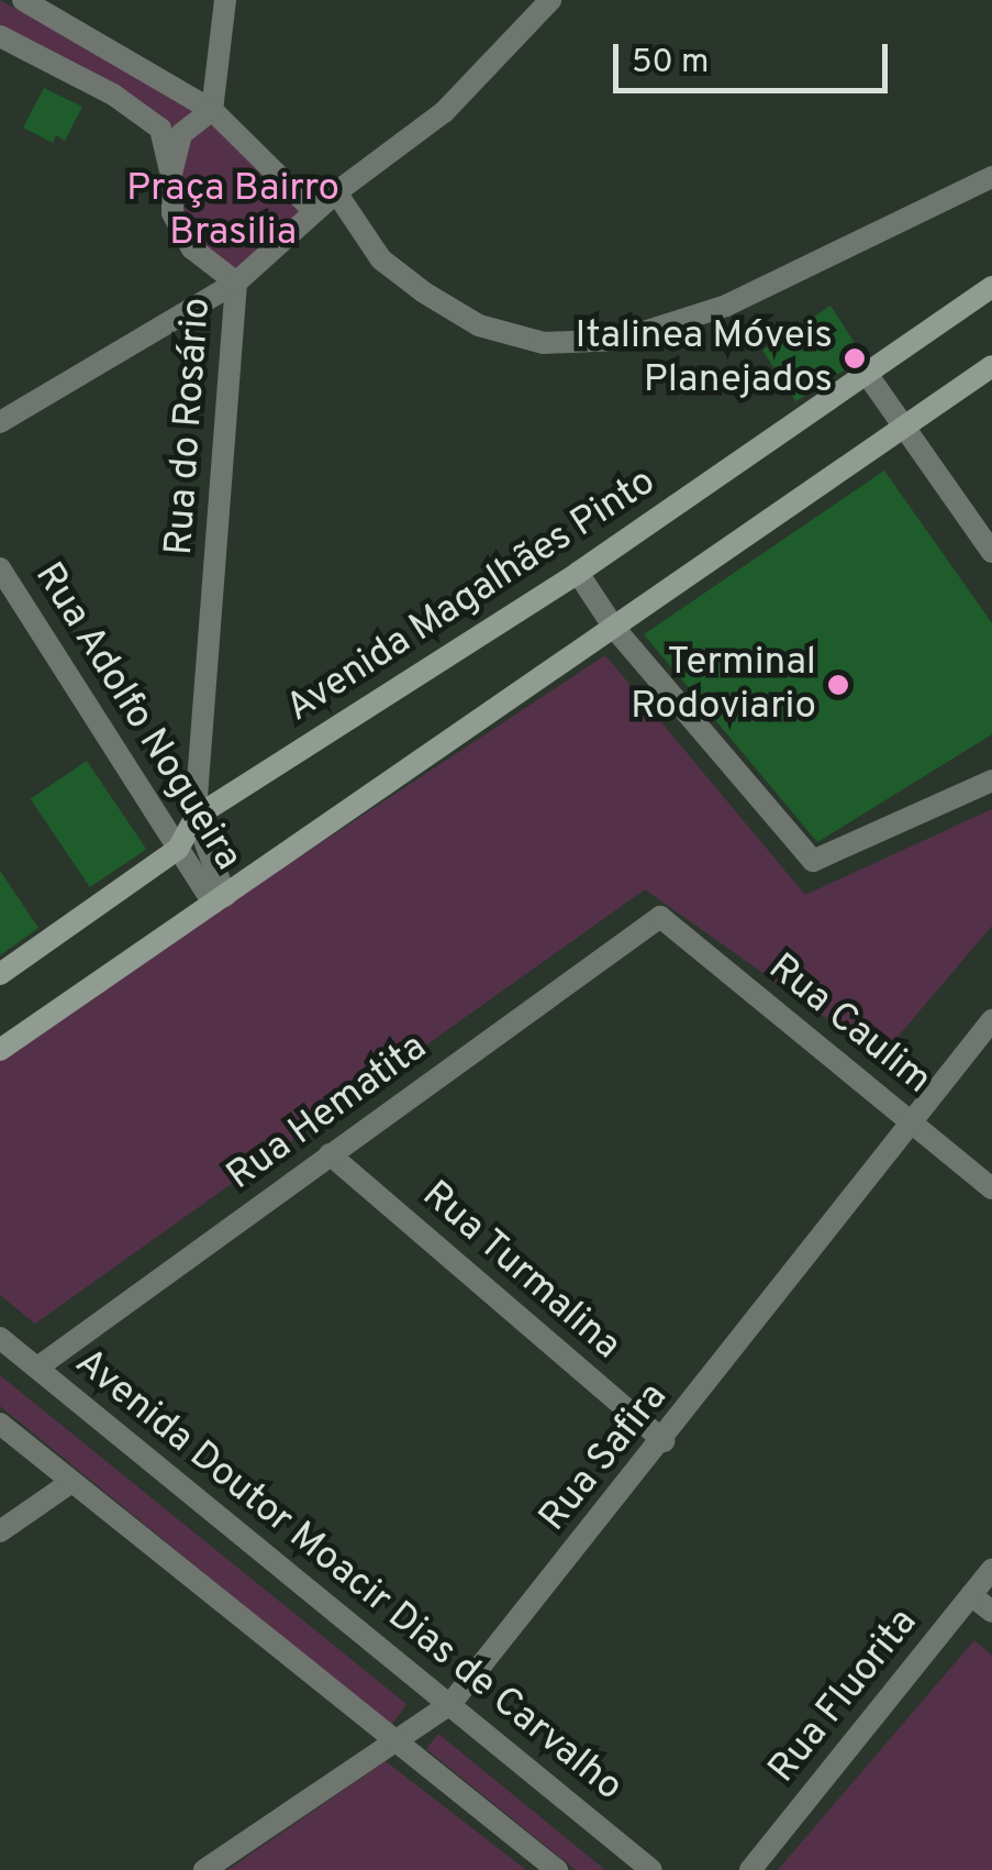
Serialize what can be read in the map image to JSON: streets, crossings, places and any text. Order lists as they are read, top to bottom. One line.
{"streets":{"main road":["Avenida Magalhães Pinto"],"street":["Rua do Rosário","Rua Adolfo Nogueira","Rua Caulim","Rua Hematita","Rua Turmalina","Rua Safira","Avenida Doutor Moacir Dias de Carvalho","Rua Fluorita"]},"crossings":[["Rua do Rosário","Avenida Magalhães Pinto"],["Rua do Rosário","Rua Adolfo Nogueira"],["Avenida Magalhães Pinto","Rua Adolfo Nogueira"],["Rua Caulim","Rua Hematita"],["Rua Caulim","Rua Safira"],["Rua Hematita","Rua Turmalina"],["Rua Hematita","Avenida Doutor Moacir Dias de Carvalho"],["Rua Turmalina","Rua Safira"],["Rua Safira","Avenida Doutor Moacir Dias de Carvalho"]],"parks":["Praça Bairro Brasilia"],"places":["Italinea Móveis Planejados","Terminal Rodoviario"],"scale_bar":"50 m"}
